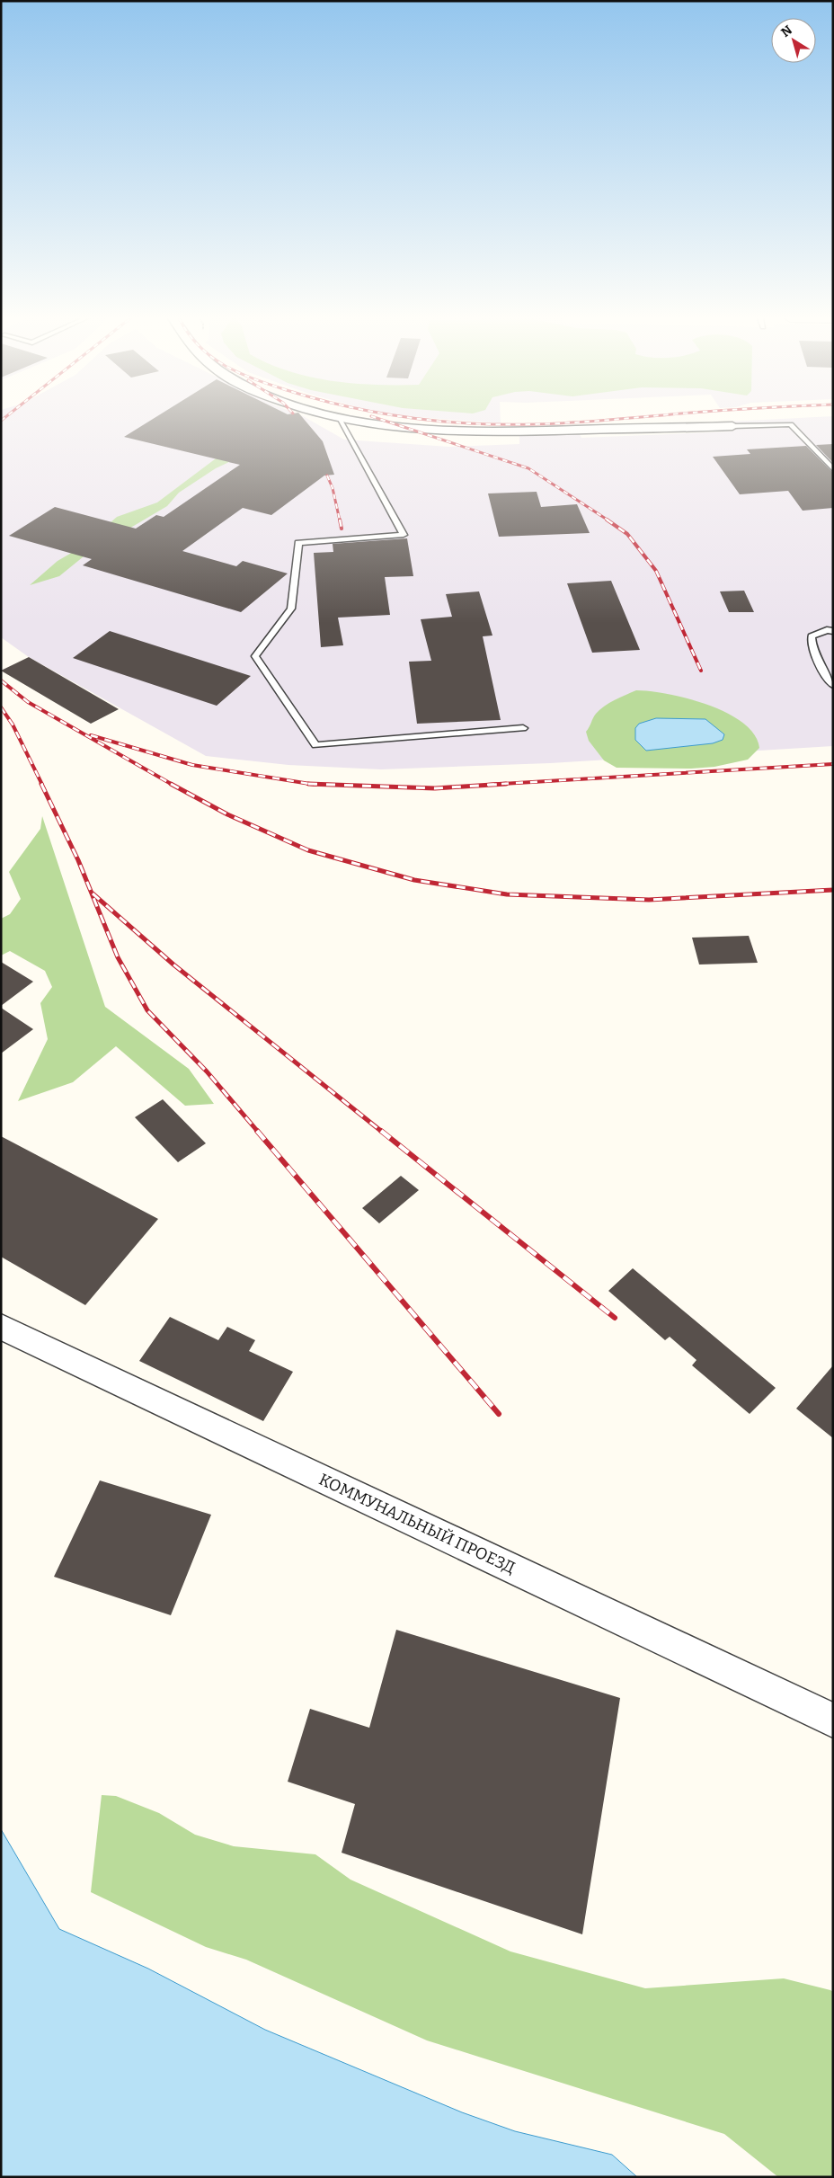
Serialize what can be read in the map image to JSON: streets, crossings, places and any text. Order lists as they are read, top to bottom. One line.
{"streets":{"street":["КОММУНАЛЬНЫЙ ПРОЕЗД"]},"north":"top left"}
